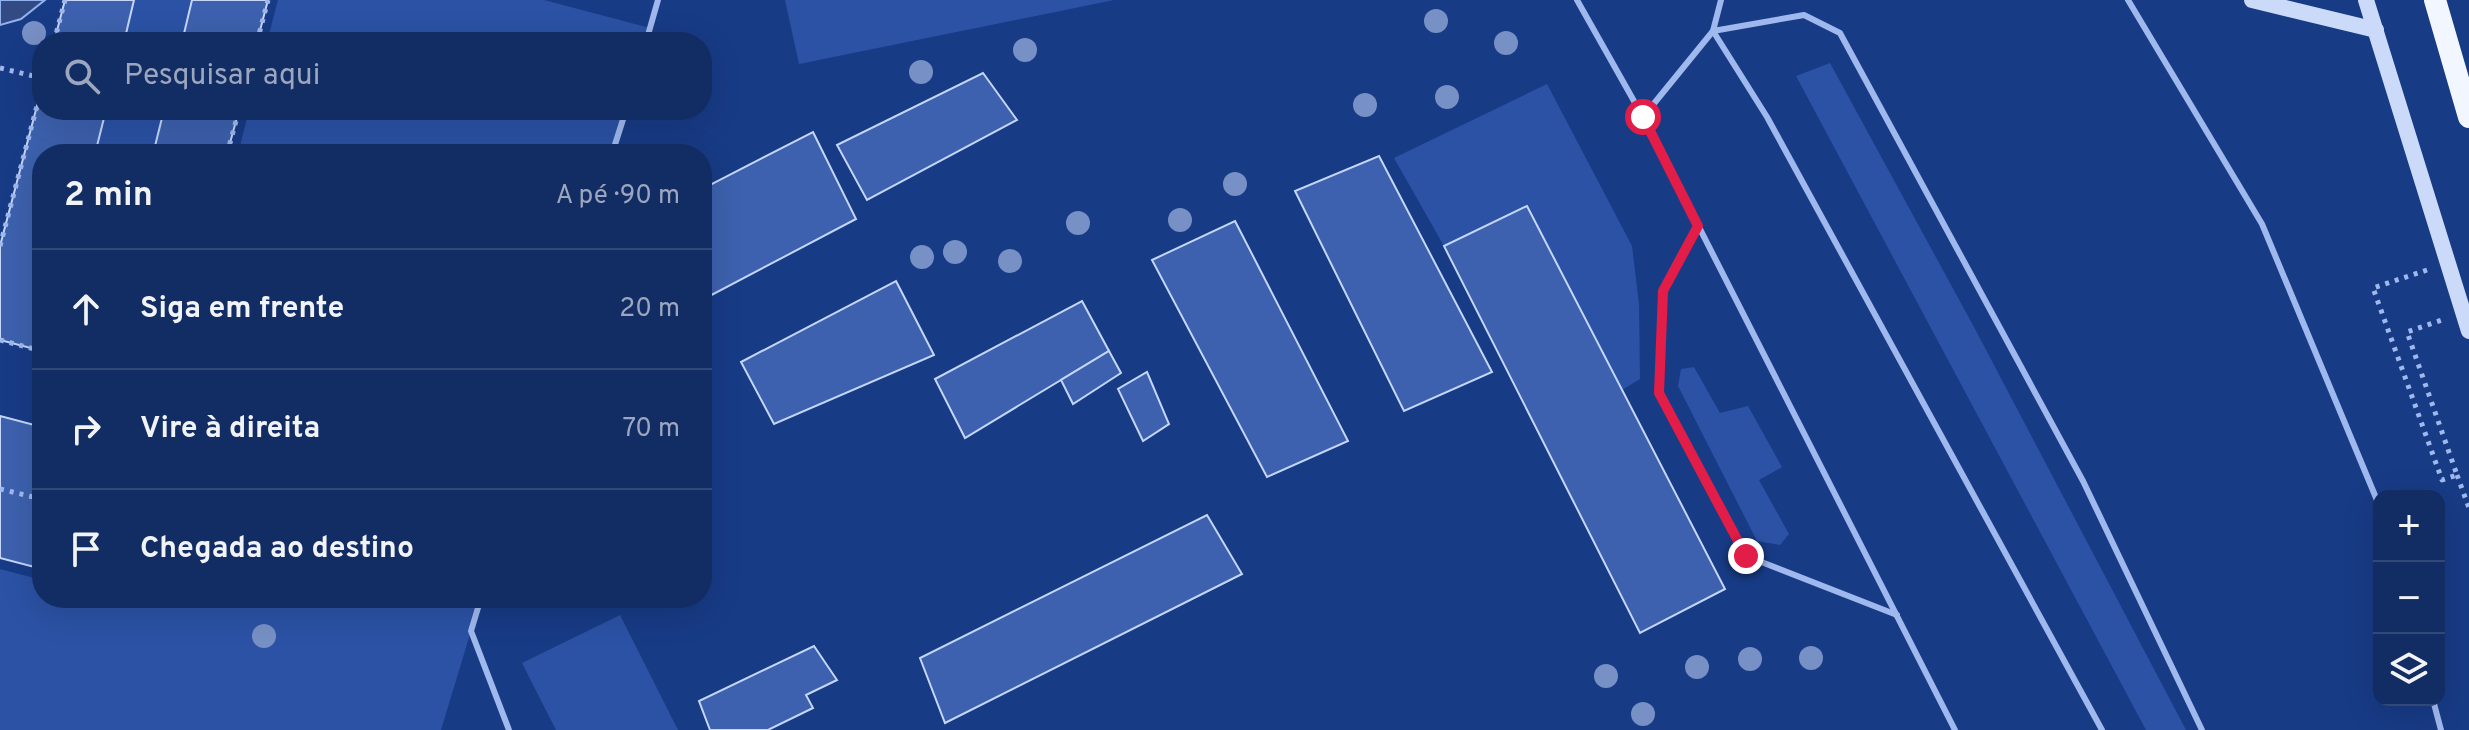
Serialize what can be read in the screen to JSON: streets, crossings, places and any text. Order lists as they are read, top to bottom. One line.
{"page":{"search":"Pesquisar aqui","heading":["2 min","A pé · 90 m"],"list":[["Siga em frente","20 m"],["Vire à direita","70 m"],"Chegada ao destino"],"map_buttons":["+","−"]}}
